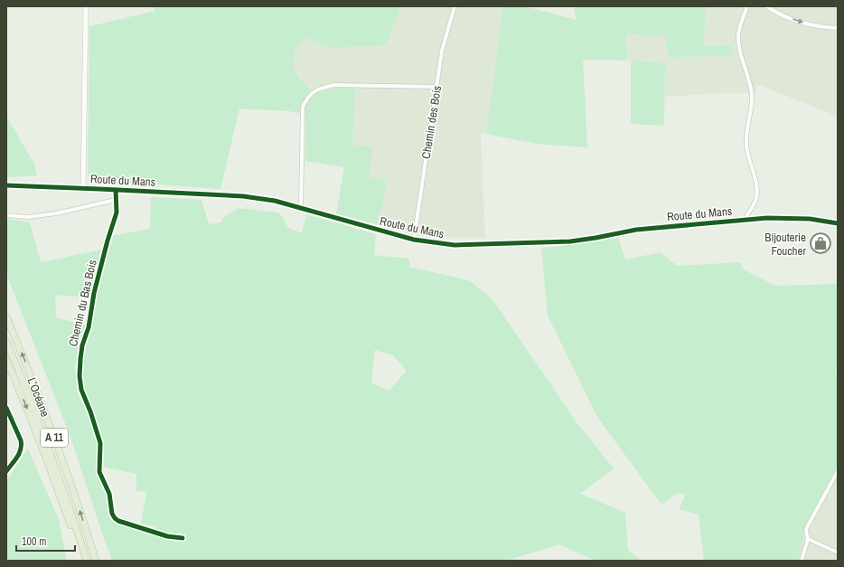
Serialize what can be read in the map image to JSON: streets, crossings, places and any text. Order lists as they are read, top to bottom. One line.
{"streets":{"highway":["L’Océane","A 11"],"street":["Chemin des Bois","Route du Mans","Chemin du Bas Bois"]},"crossings":[["Chemin des Bois","Route du Mans"],["Route du Mans","Chemin du Bas Bois"]],"places":{"shop":["Bijouterie Foucher"]},"scale_bar":"100 m"}
